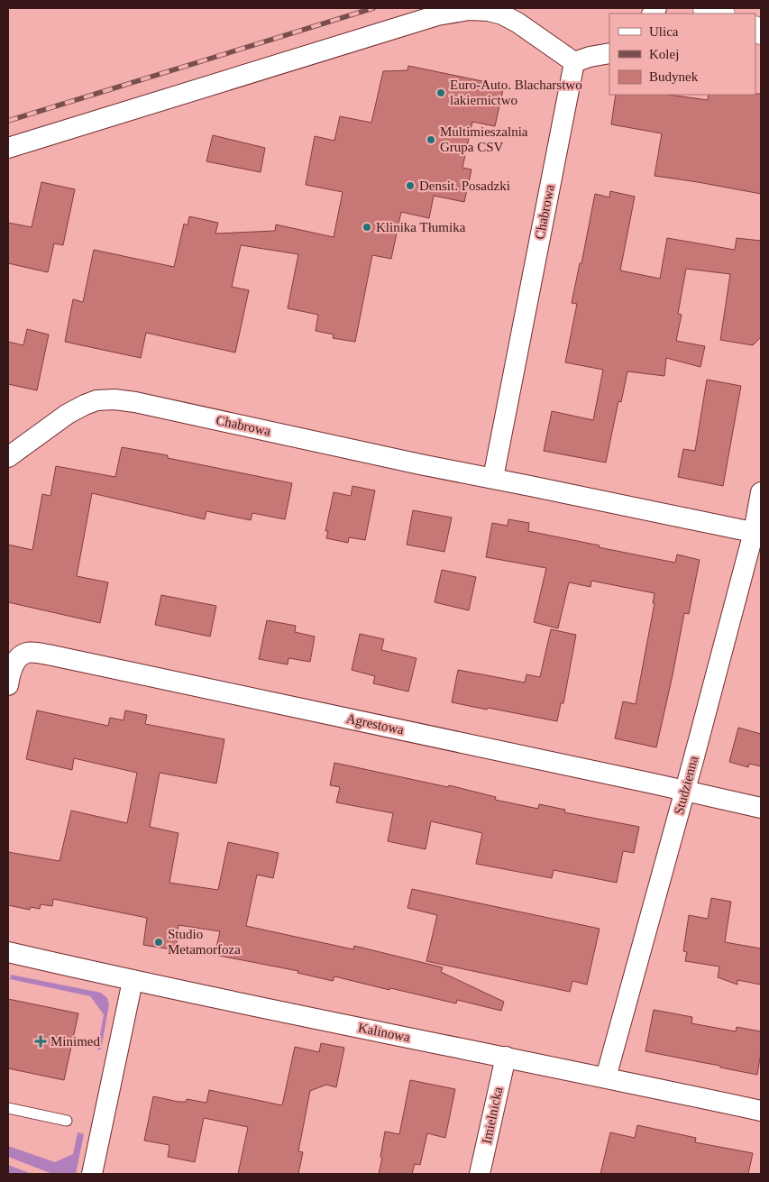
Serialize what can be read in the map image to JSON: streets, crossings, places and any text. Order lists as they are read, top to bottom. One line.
{"streets":{"street":["Chabrowa","Agrestowa","Studzienna","Kalinowa","Imielnicka"]},"crossings":[["Chabrowa","Studzienna"],["Agrestowa","Studzienna"],["Studzienna","Kalinowa"],["Kalinowa","Imielnicka"]],"places":{"other":["Euro-Auto. Blacharstwo lakiernictwo","Multimieszalnia Grupa CSV","Densit. Posadzki","Klinika Tłumika","Studio Metamorfoza"],"health":["Minimed"]},"legend":["Ulica","Kolej","Budynek"]}
